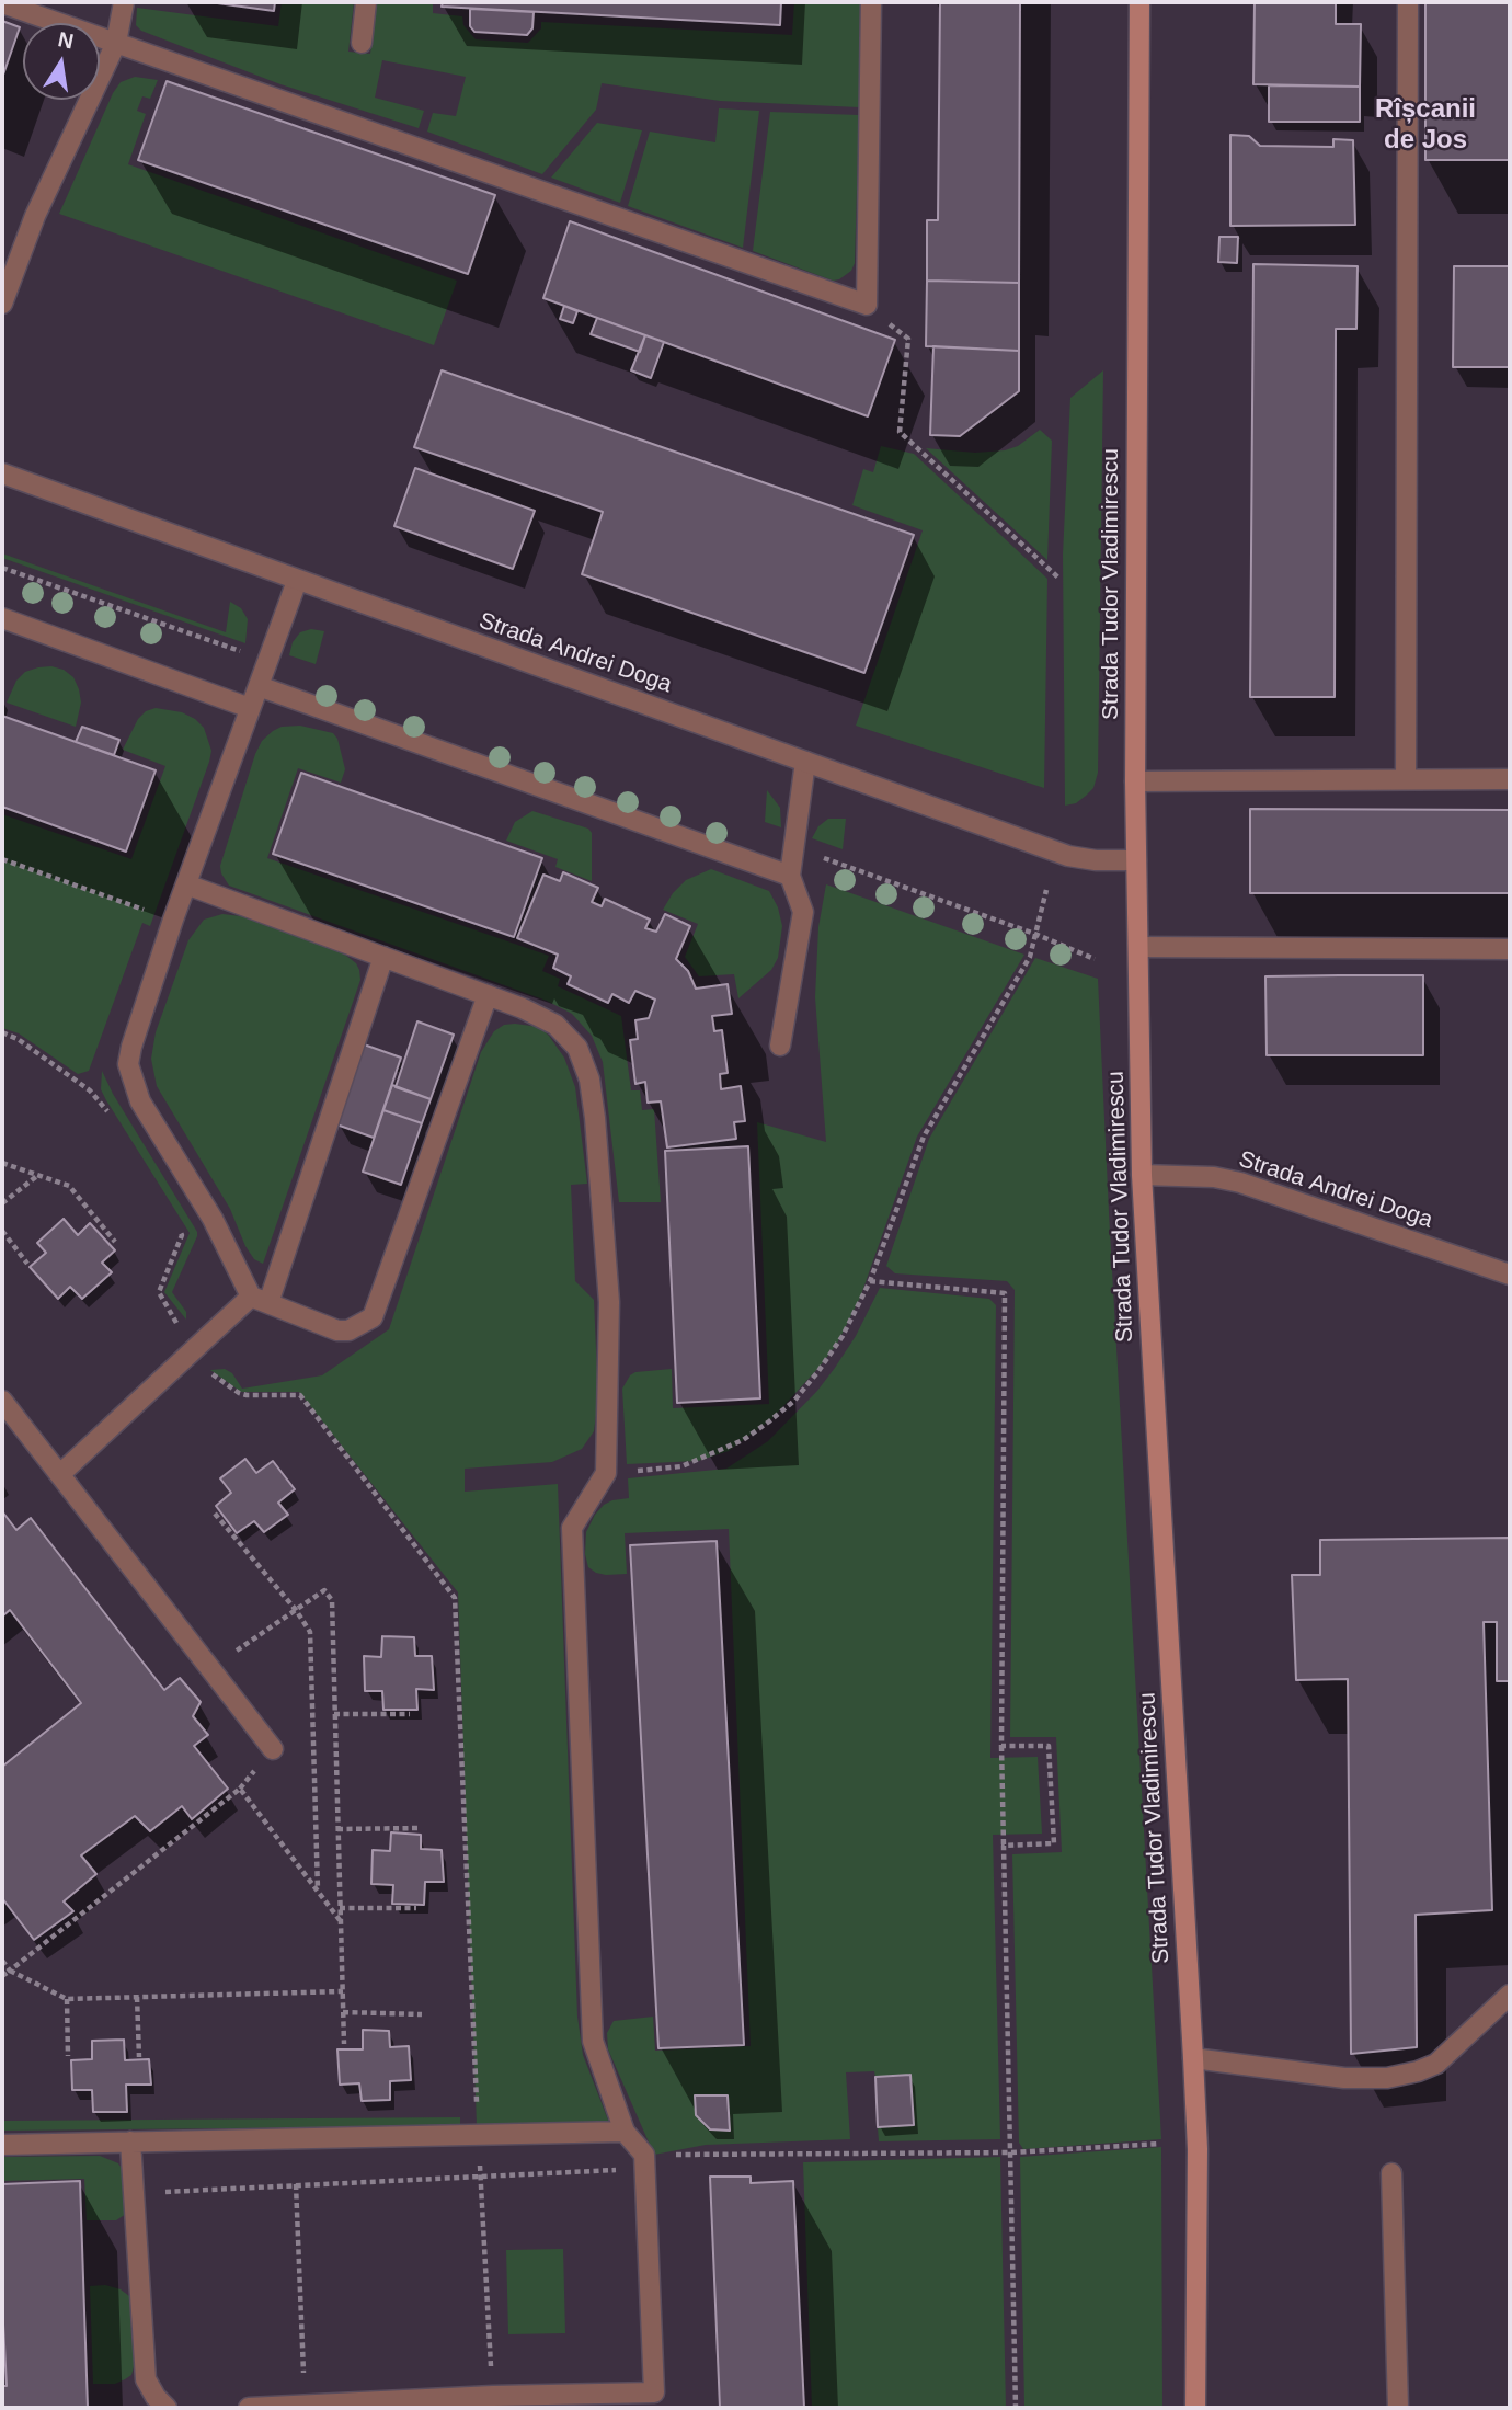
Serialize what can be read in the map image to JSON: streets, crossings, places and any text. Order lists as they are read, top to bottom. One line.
{"streets":{"main road":["Strada Tudor Vladimirescu"],"street":["Strada Andrei Doga"]},"crossings":[["Strada Tudor Vladimirescu","Strada Andrei Doga"]],"districts":["Rîșcanii de Jos"],"north":"top"}
